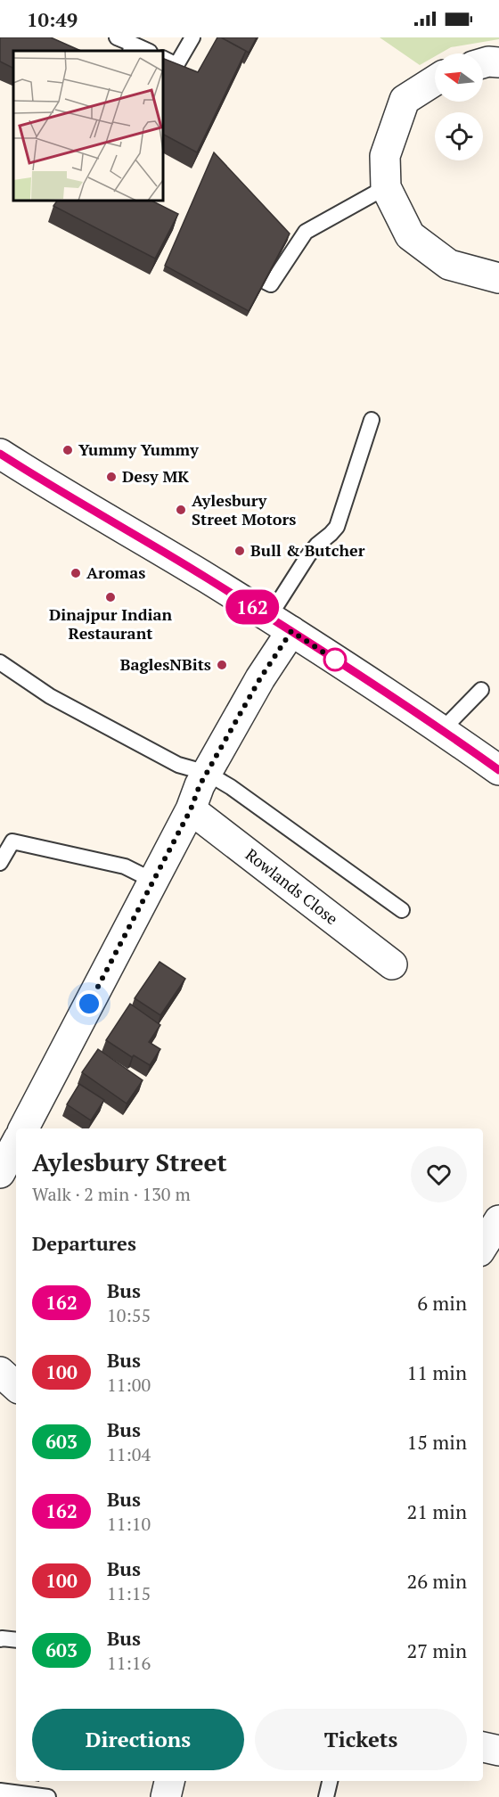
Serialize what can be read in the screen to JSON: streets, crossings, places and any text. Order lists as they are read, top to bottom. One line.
{"streets":{"street":["Rowlands Close"]},"places":["Yummy Yummy","Desy MK","Aylesbury Street Motors","Bull & Butcher","Aromas","Dinajpur Indian Restaurant","BaglesNBits"],"lines":["bus line 162"],"north":"left","page":{"status":"10:49","on_map":"162","heading":[["Aylesbury Street","Walk · 2 min · 130 m"],"Departures"],"list":[{"mark":"162","name":"Bus","note":"10:55","value":"6 min"},{"mark":"100","name":"Bus","note":"11:00","value":"11 min"},{"mark":"603","name":"Bus","note":"11:04","value":"15 min"},{"mark":"162","name":"Bus","note":"11:10","value":"21 min"},{"mark":"100","name":"Bus","note":"11:15","value":"26 min"},{"mark":"603","name":"Bus","note":"11:16","value":"27 min"}],"buttons":["Directions","Tickets"]}}
